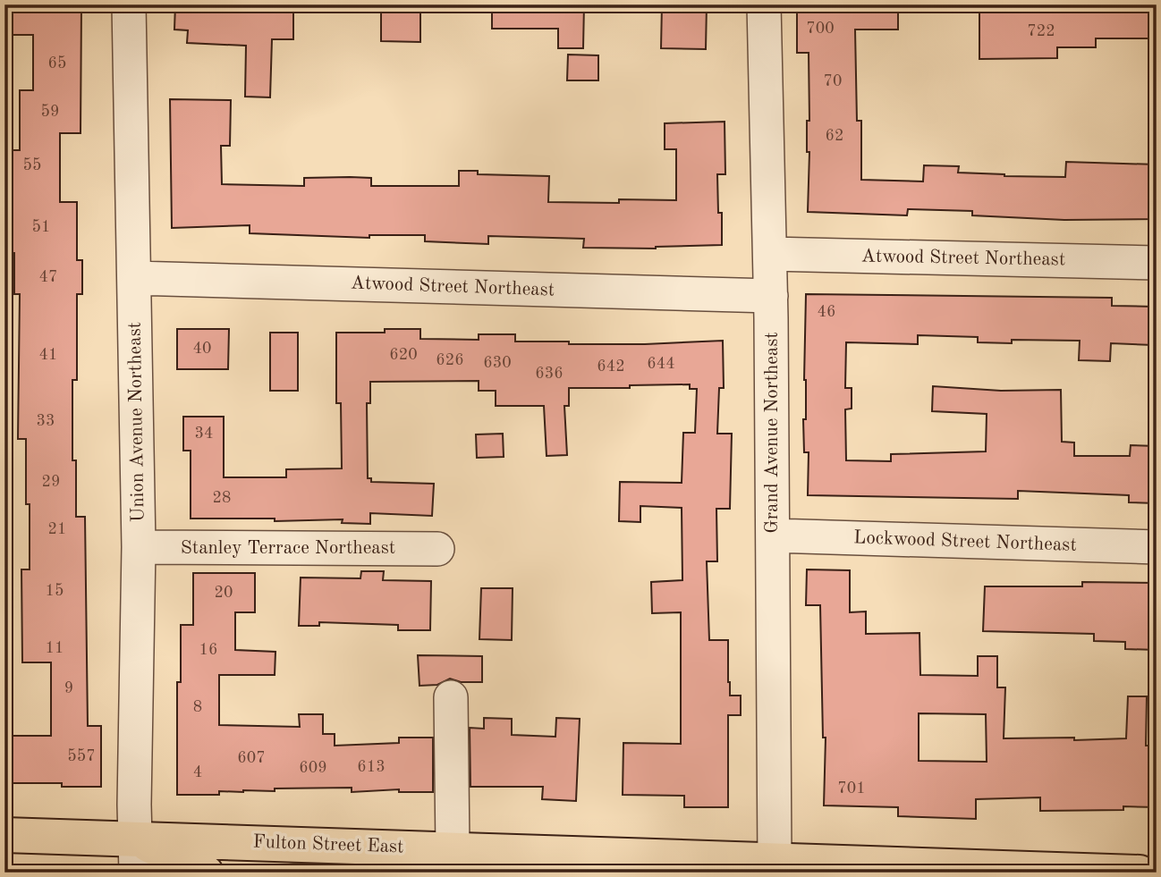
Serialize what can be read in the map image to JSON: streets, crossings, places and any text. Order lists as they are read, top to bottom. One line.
{"streets":{"main road":["Fulton Street East"],"street":["Atwood Street Northeast","Union Avenue Northeast","Grand Avenue Northeast","Lockwood Street Northeast","Stanley Terrace Northeast"]},"crossings":[["Atwood Street Northeast","Union Avenue Northeast"],["Atwood Street Northeast","Grand Avenue Northeast"],["Union Avenue Northeast","Stanley Terrace Northeast"],["Union Avenue Northeast","Fulton Street East"],["Grand Avenue Northeast","Lockwood Street Northeast"],["Grand Avenue Northeast","Fulton Street East"]],"house_numbers":["700","722","65","70","59","62","55","51","47","46","40","41","620","626","630","644","642","636","33","34","29","28","21","15","20","11","16","9","8","557","607","613","609","4","701"]}
